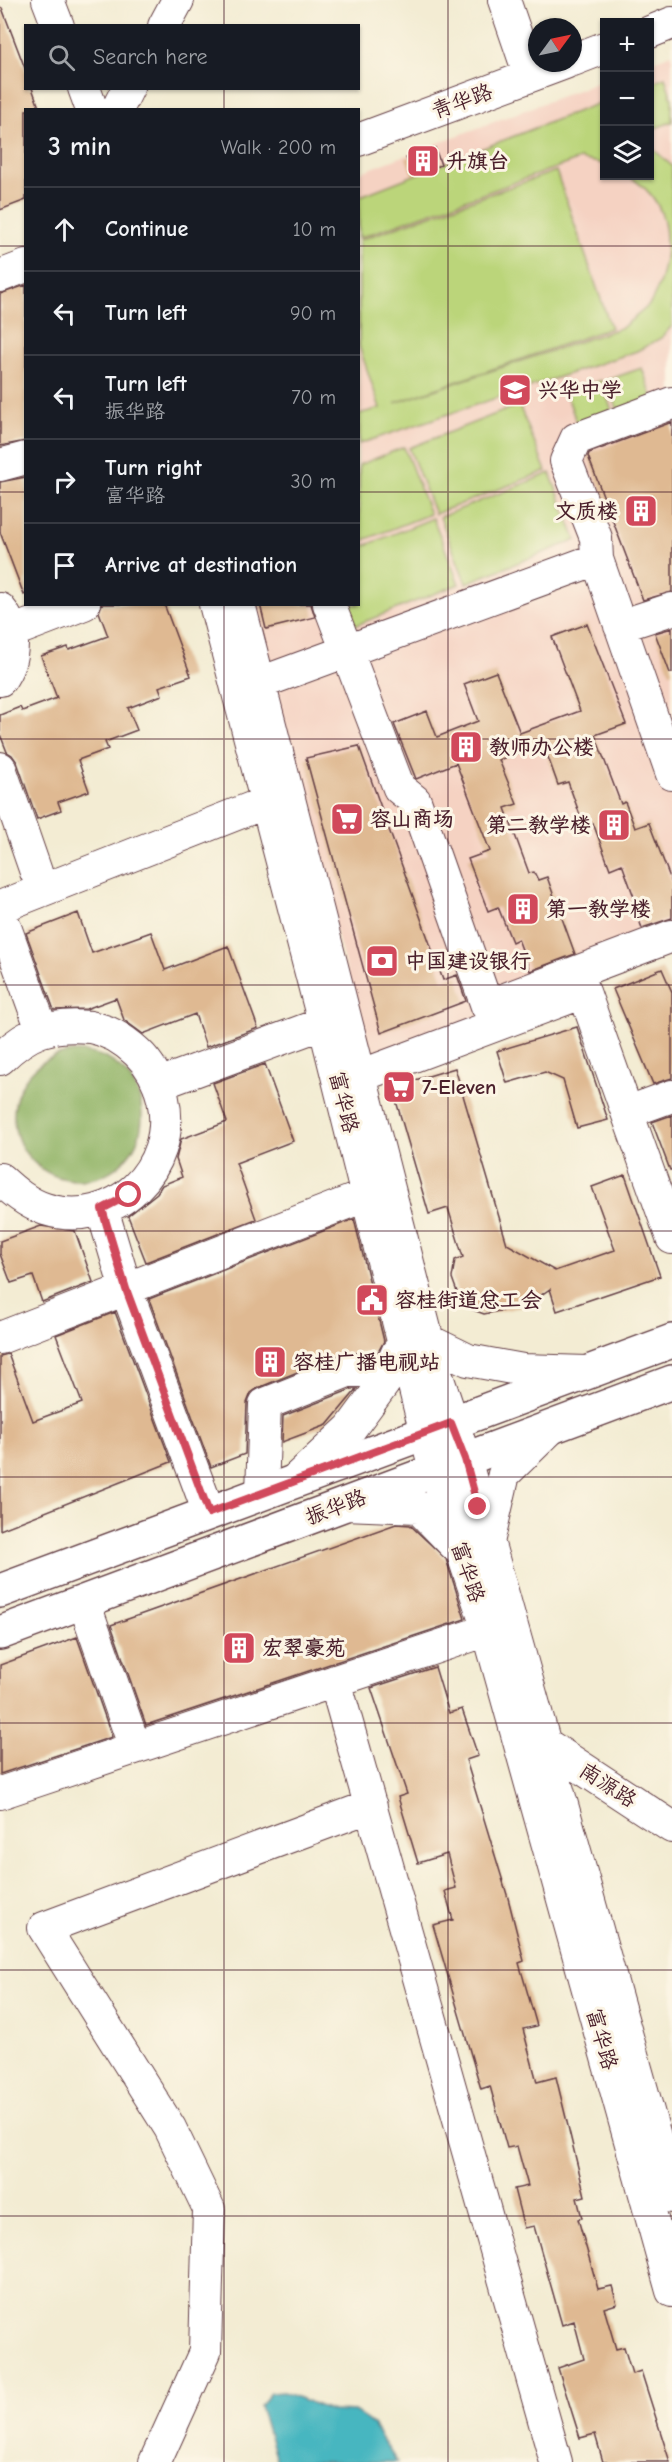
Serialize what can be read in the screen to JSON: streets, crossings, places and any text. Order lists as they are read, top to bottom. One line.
{"streets":{"main road":["振华路"],"street":["青华路","富华路","南源路"]},"crossings":[["富华路","振华路"],["富华路","南源路"]],"places":{"building":["升旗台","文质楼","教师办公楼","第二教学楼","第一教学楼","容桂广播电视站","宏翠豪苑"],"school or university":["兴华中学"],"supermarket":["容山商场","7-Eleven"],"bank":["中国建设银行"],"public building":["容桂街道总工会"]},"north":"top right","page":{"map_buttons":["+","−"],"search":"Search here","heading":["3 min","Walk · 200 m"],"list":[["Continue","10 m"],["Turn left","90 m"],["Turn left","振华路","70 m"],["Turn right","富华路","30 m"],"Arrive at destination"]}}
